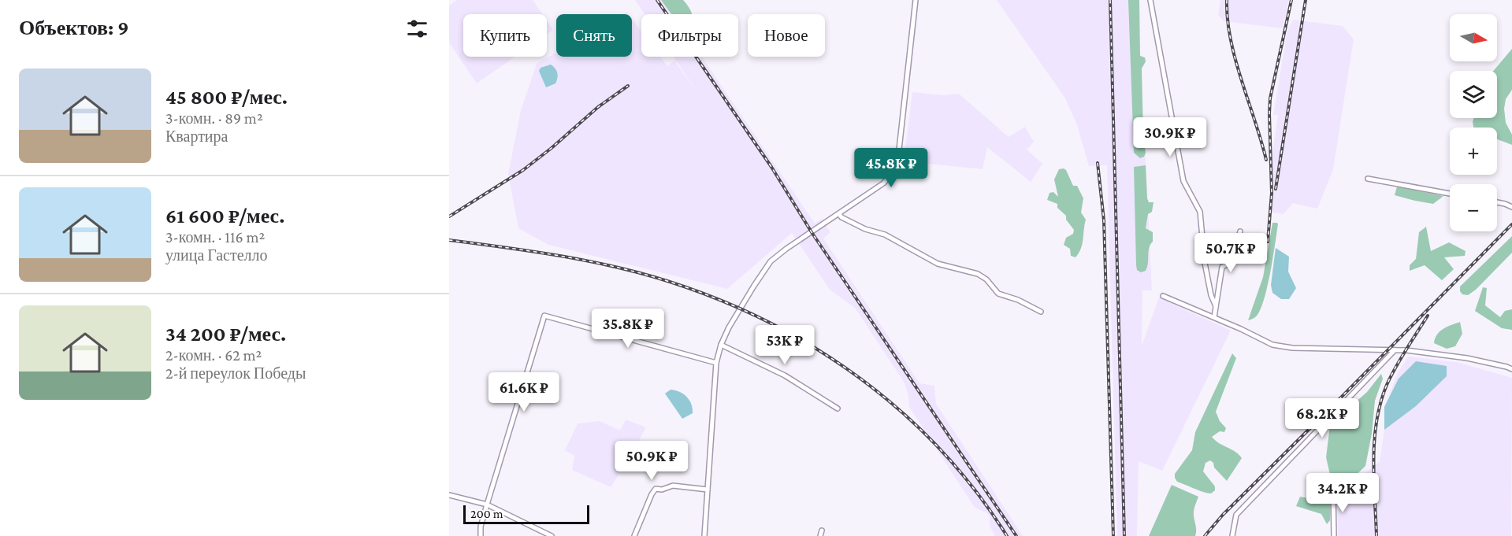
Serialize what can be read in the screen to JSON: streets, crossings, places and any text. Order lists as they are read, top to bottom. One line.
{"scale_bar":"200 m","north":"right","page":{"heading":"Объектов: 9","map_buttons":["+","−"],"chip":["Купить","Снять","Фильтры","Новое"],"list":[{"name":"45 800 ₽/мес.","note":"3-комн. · 89 m² · Квартира"},{"name":"61 600 ₽/мес.","note":"3-комн. · 116 m² · улица Гастелло"},{"name":"34 200 ₽/мес.","note":"2-комн. · 62 m² · 2-й переулок Победы"}],"price":["30.9K ₽","45.8K ₽","50.7K ₽","35.8K ₽","53K ₽","61.6K ₽","68.2K ₽","50.9K ₽","34.2K ₽"],"scale":"200 m"}}
